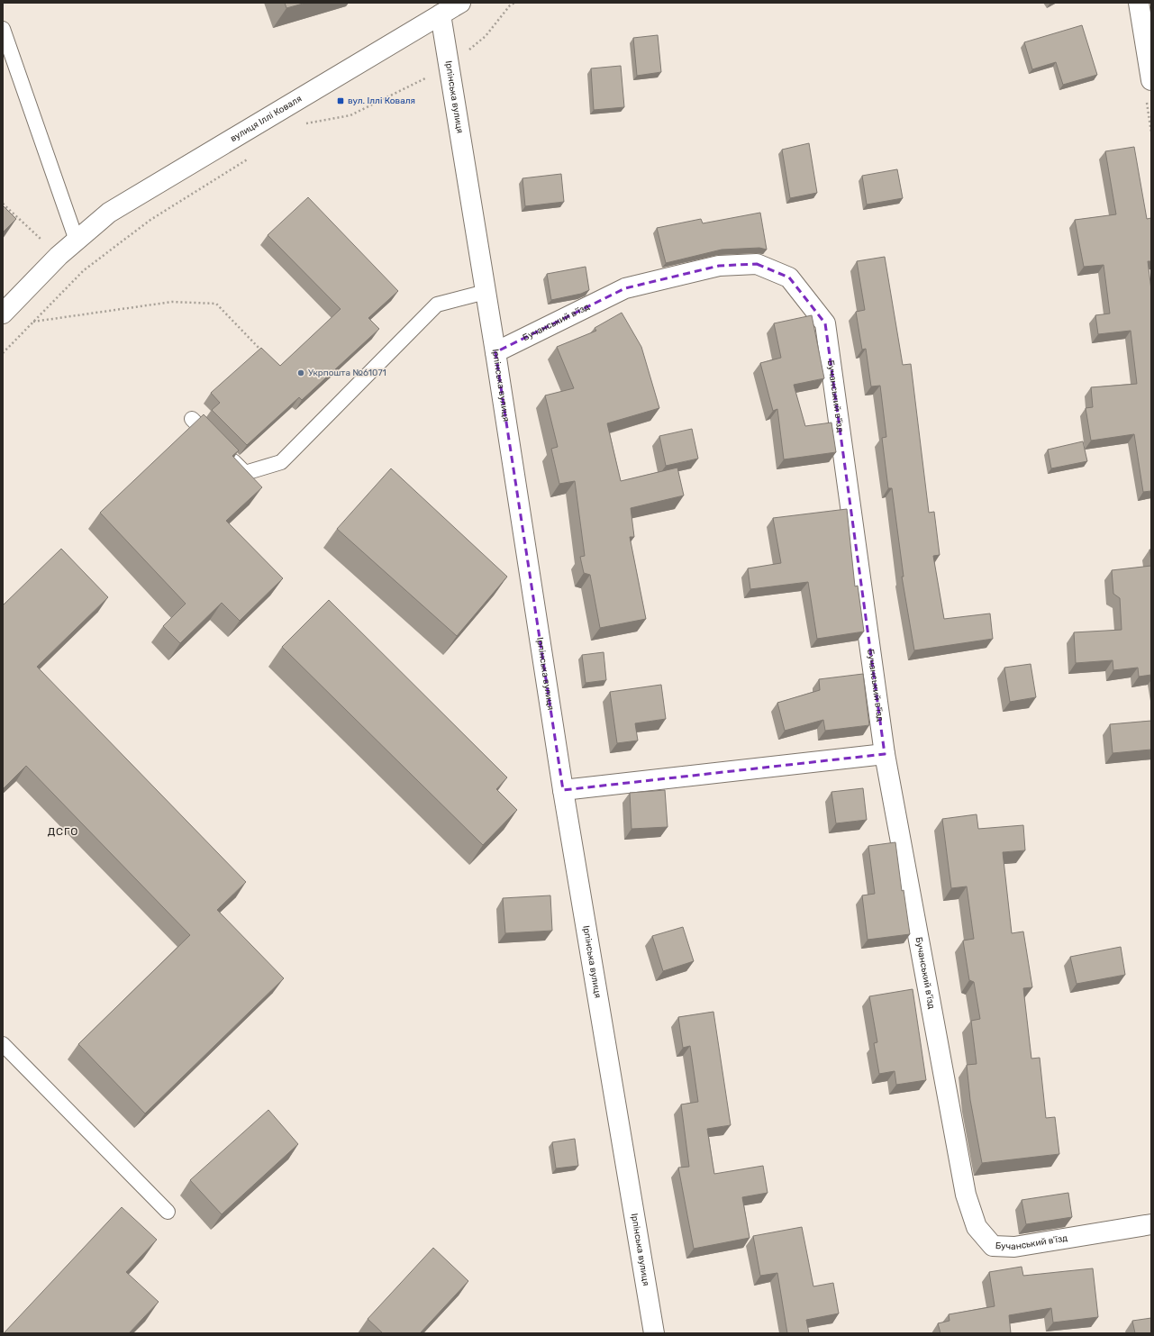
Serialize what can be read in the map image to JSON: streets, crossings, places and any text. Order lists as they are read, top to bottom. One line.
{"streets":{"street":["Ірпінська вулиця","вулиця Іллі Коваля","Бучанський в'їзд"]},"crossings":[["Ірпінська вулиця","вулиця Іллі Коваля"],["Ірпінська вулиця","Бучанський в'їзд"]],"districts":["ДСГО"],"places":{"transit":["вул. Іллі Коваля"],"other":["Укрпошта №61071"]}}
